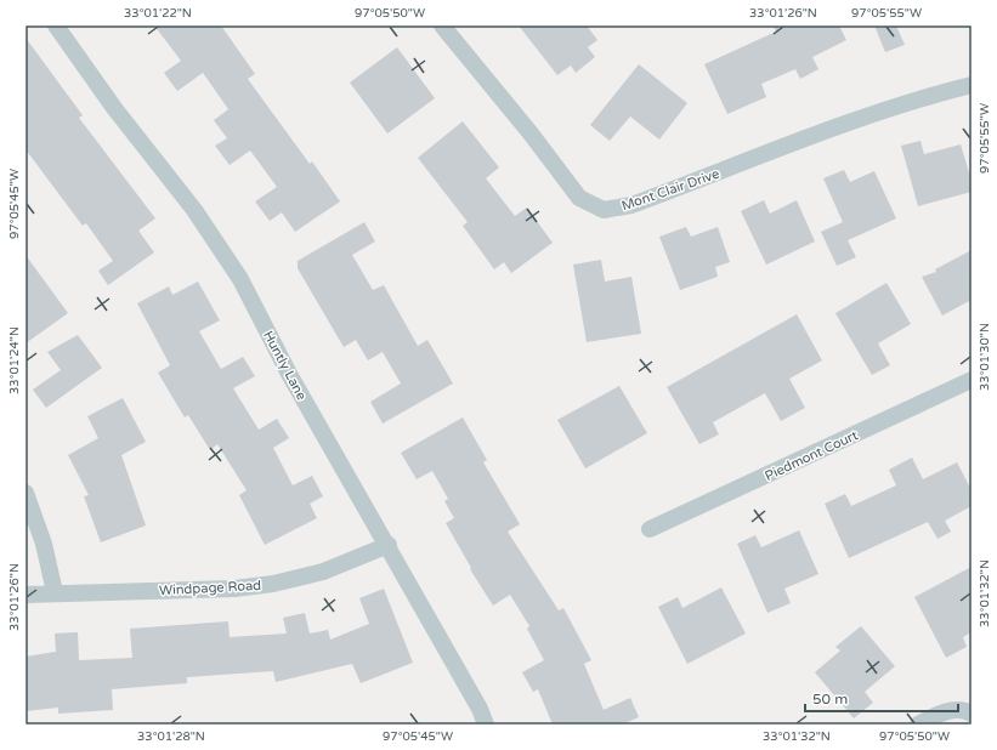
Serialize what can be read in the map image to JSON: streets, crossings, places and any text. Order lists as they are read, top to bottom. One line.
{"streets":{"street":["Mont Clair Drive","Huntly Lane","Piedmont Court","Windpage Road"]},"crossings":[["Huntly Lane","Windpage Road"]],"scale_bar":"50 m","coordinates":["33°01'22\"N","97°05'50\"W","33°01'26\"N","97°05'55\"W","97°05'45\"W","33°01'30\"N","33°01'24\"N","33°01'32\"N","33°01'28\"N"]}
